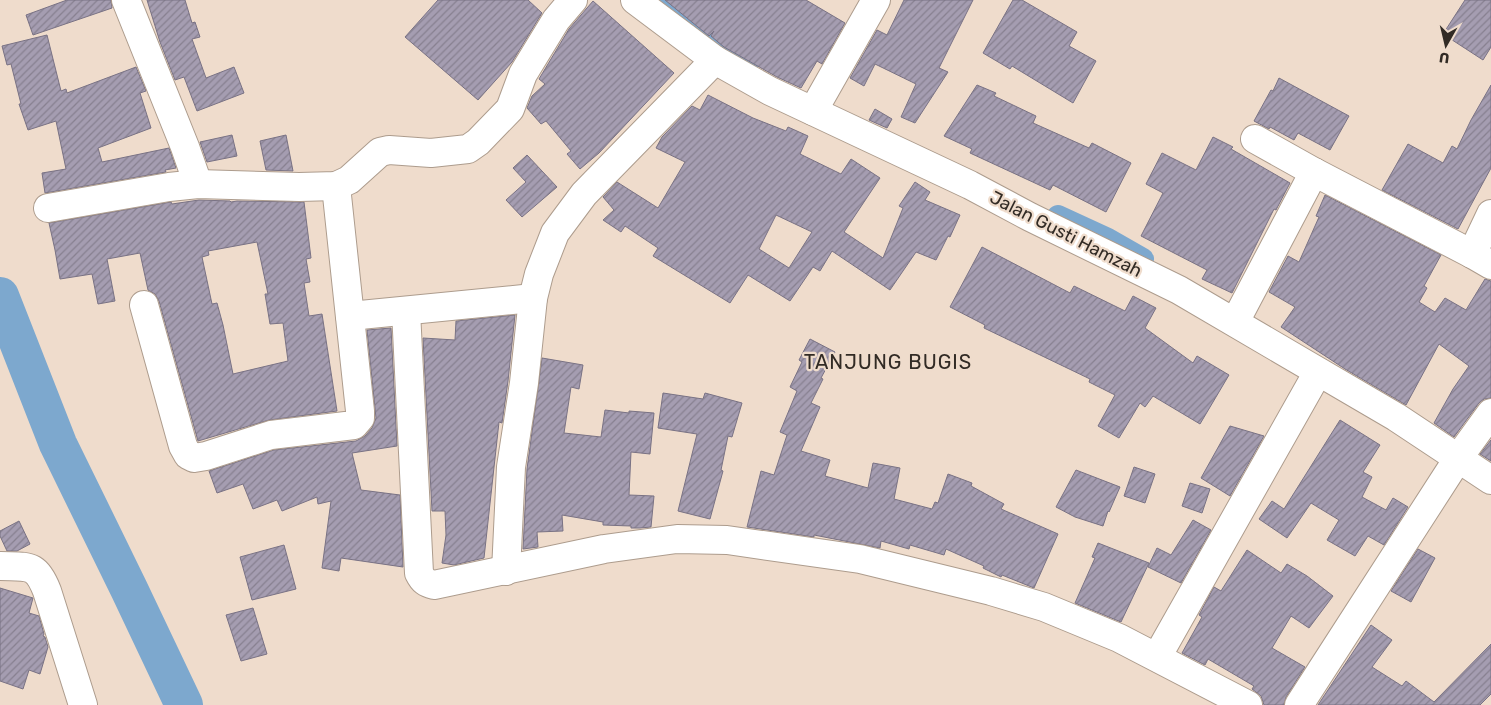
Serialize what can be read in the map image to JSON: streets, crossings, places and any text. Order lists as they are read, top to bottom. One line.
{"streets":{"street":["Jalan Gusti Hamzah"]},"districts":["TANJUNG BUGIS"],"north":"bottom"}
